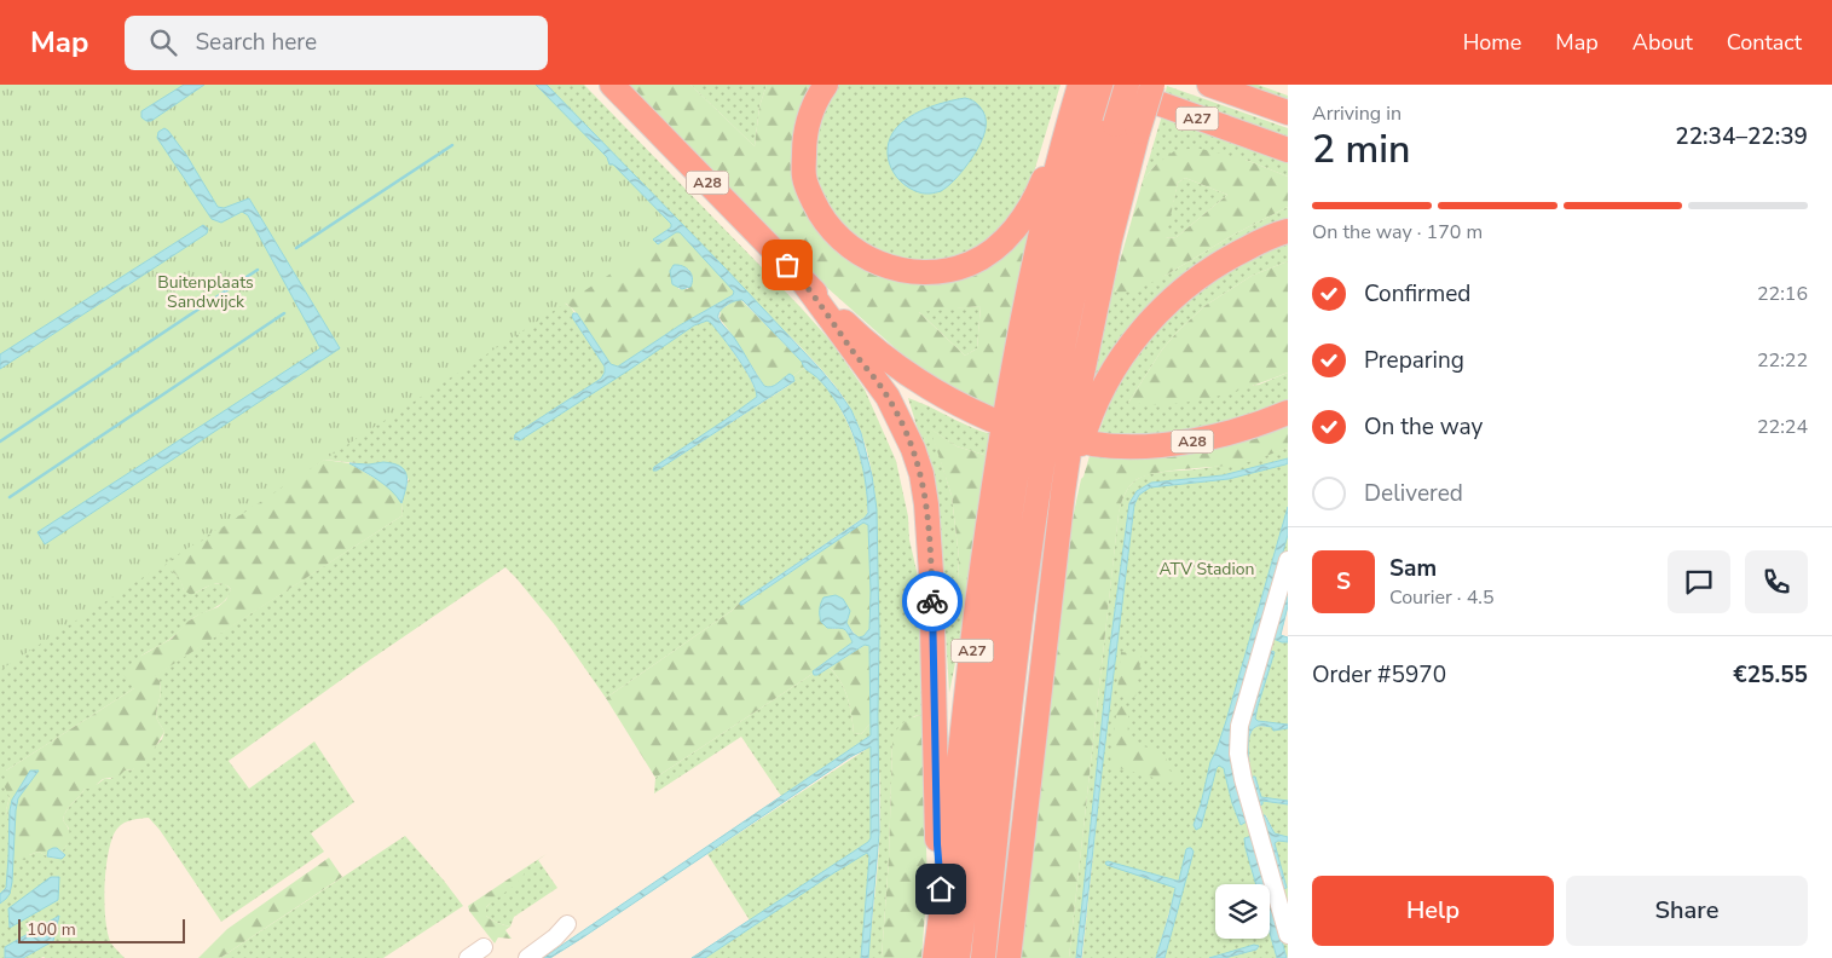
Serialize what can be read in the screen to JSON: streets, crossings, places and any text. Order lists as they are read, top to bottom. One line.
{"streets":{"highway":["A27","A28"]},"crossings":[["A27","A28"]],"parks":["Buitenplaats Sandwijck","ATV Stadion"],"scale_bar":"100 m","page":{"header":"Map","search":"Search here","nav":["Home","Map","About","Contact"],"heading":["2 min","Arriving in","22:34–22:39"],"panel":["Sam","Courier · 4.5","Order #5970","€25.55"],"bar":"On the way · 170 m","list":[["Confirmed","22:16"],["Preparing","22:22"],["On the way","22:24"],"Delivered"],"round":"S","buttons":["Help","Share"],"scale":"100 m"}}
